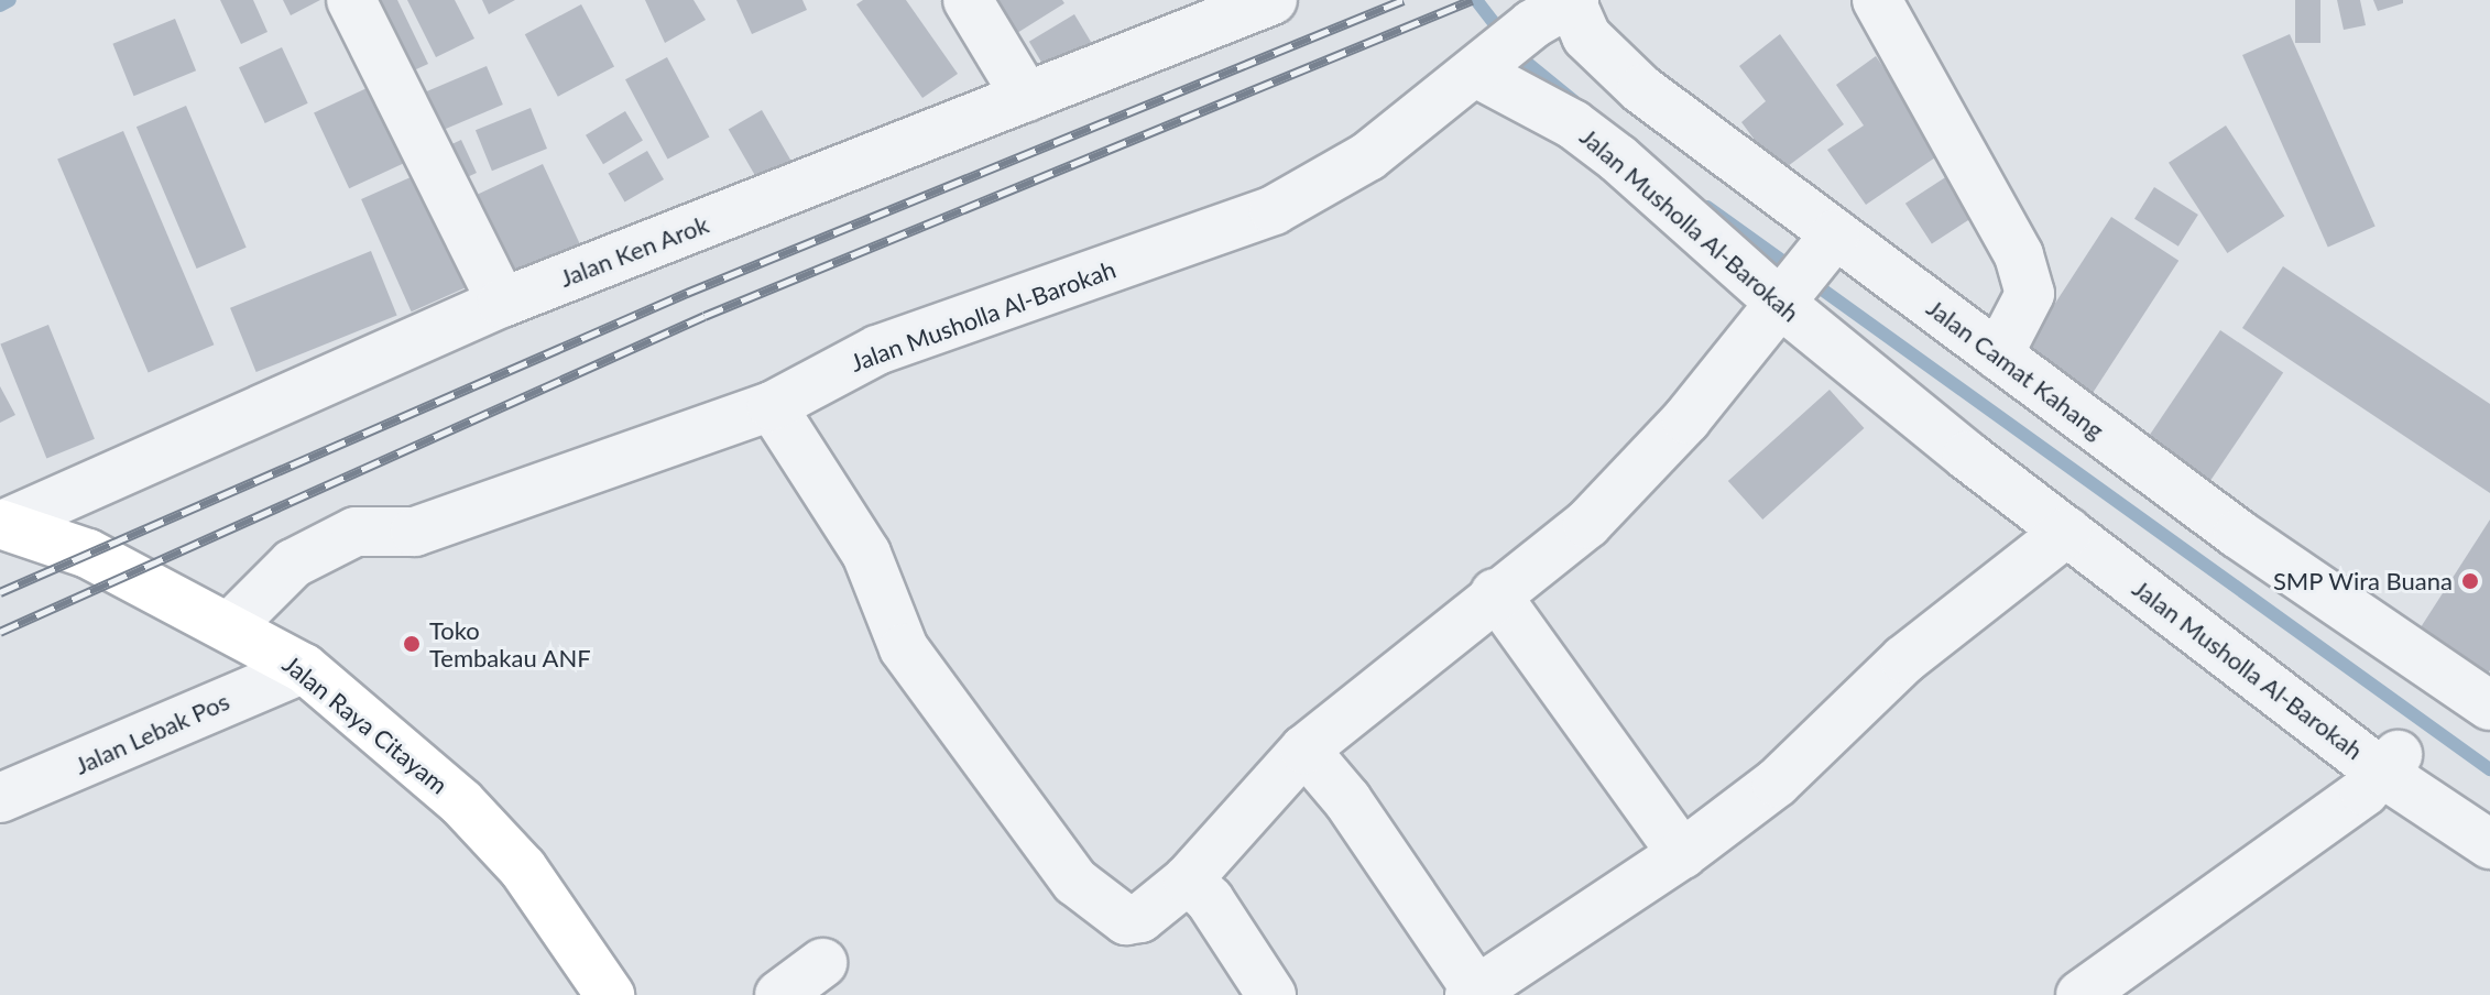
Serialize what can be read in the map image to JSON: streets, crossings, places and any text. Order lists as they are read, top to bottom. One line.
{"streets":{"main road":["Jalan Raya Citayam"],"street":["Jalan Musholla Al-Barokah","Jalan Ken Arok","Jalan Camat Kahang","Jalan Lebak Pos"]},"crossings":[["Jalan Musholla Al-Barokah","Jalan Raya Citayam"],["Jalan Ken Arok","Jalan Raya Citayam"],["Jalan Raya Citayam","Jalan Lebak Pos"]],"places":["SMP Wira Buana","Toko Tembakau ANF"]}
